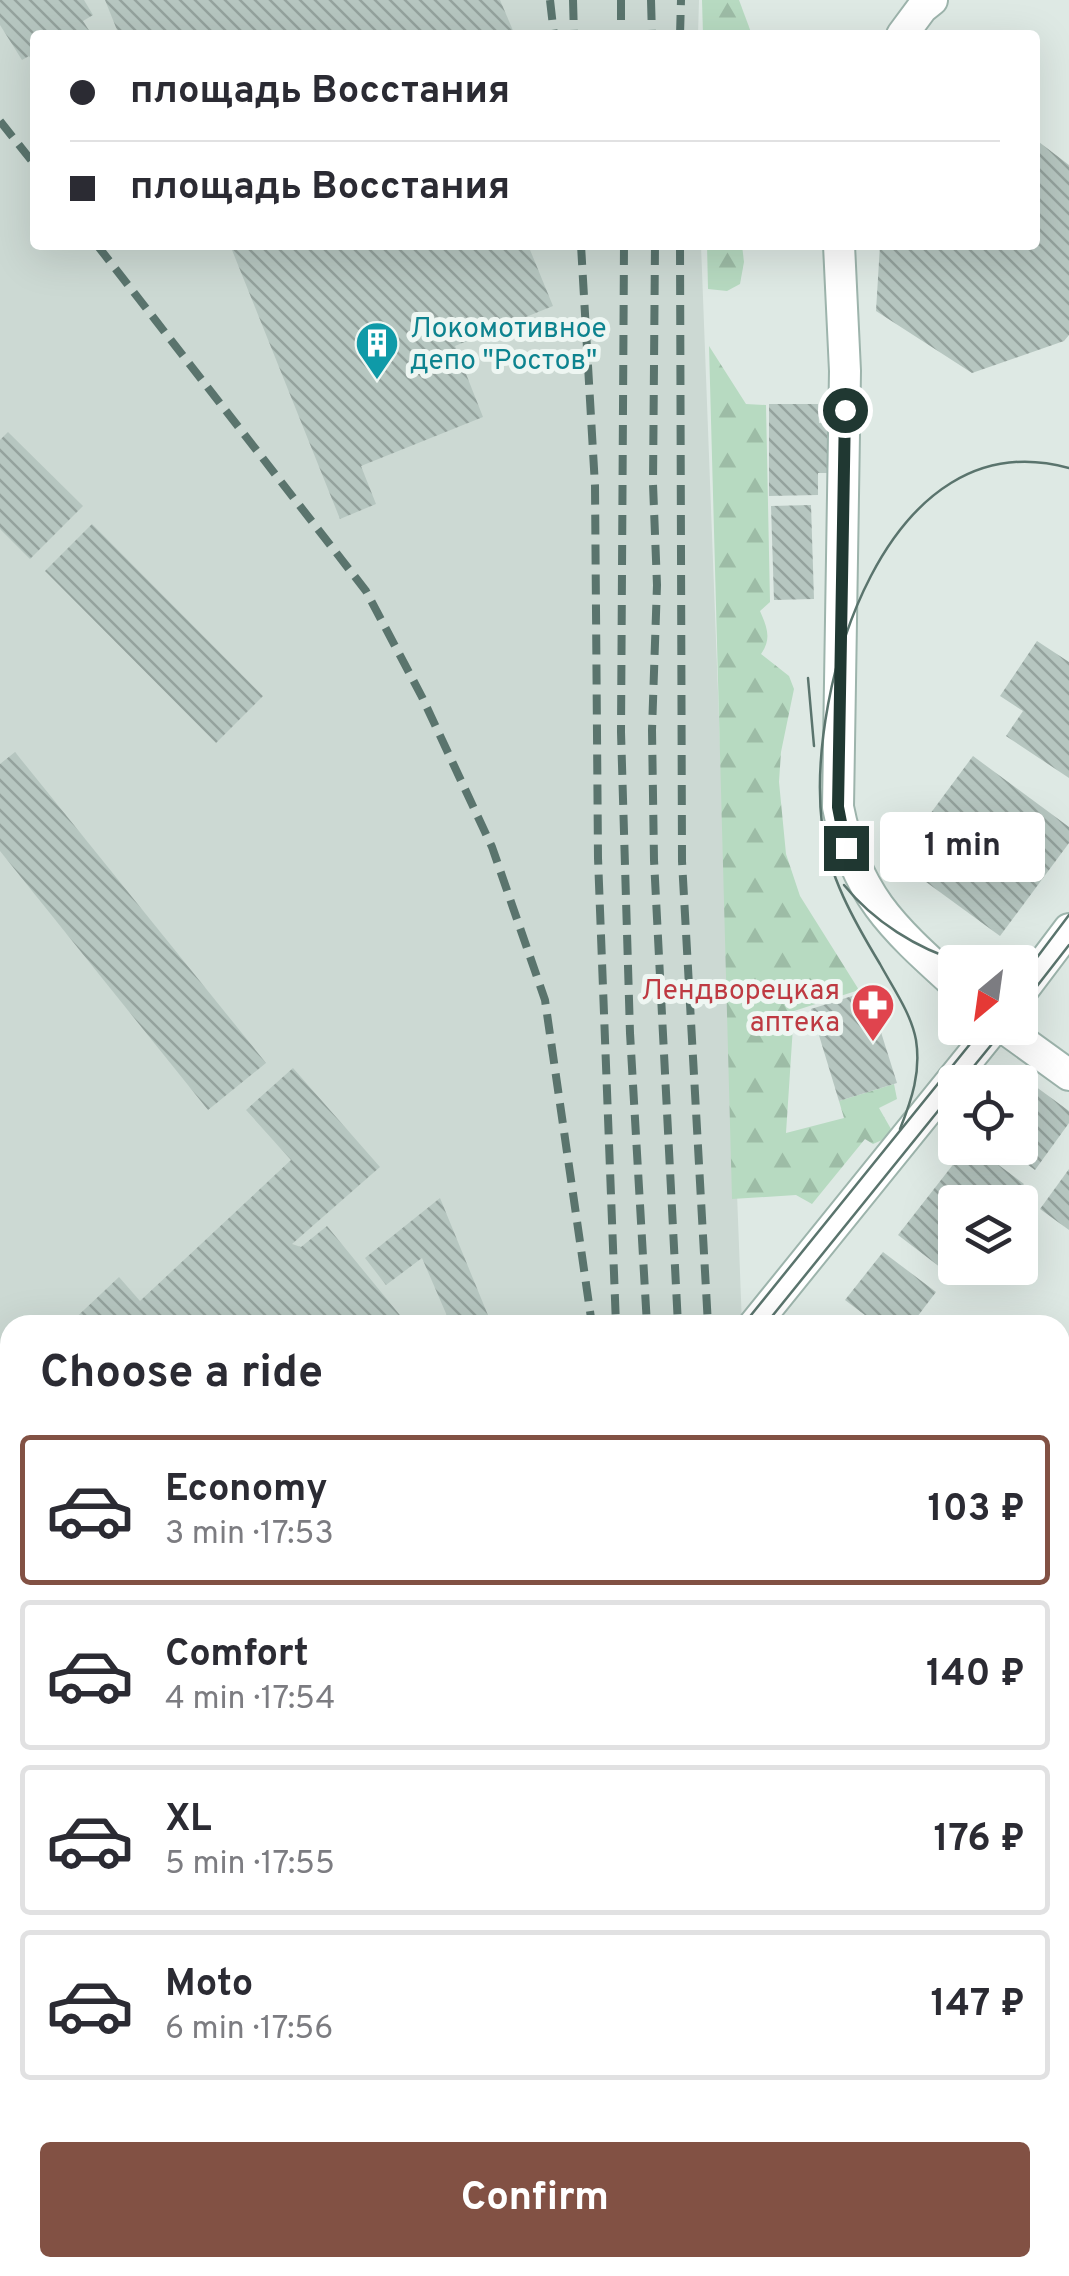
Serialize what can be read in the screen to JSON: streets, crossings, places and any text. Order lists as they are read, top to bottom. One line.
{"places":{"building":["Локомотивное депо \"Ростов\""],"pharmacy":["Лендворецкая аптека"]},"north":"bottom left","page":{"banner":["площадь Восстания","площадь Восстания"],"bubble":"1 min","heading":"Choose a ride","list":[{"name":"Economy","note":"3 min · 17:53","value":"103 ₽"},{"name":"Comfort","note":"4 min · 17:54","value":"140 ₽"},{"name":"XL","note":"5 min · 17:55","value":"176 ₽"},{"name":"Moto","note":"6 min · 17:56","value":"147 ₽"}],"buttons":"Confirm"}}
